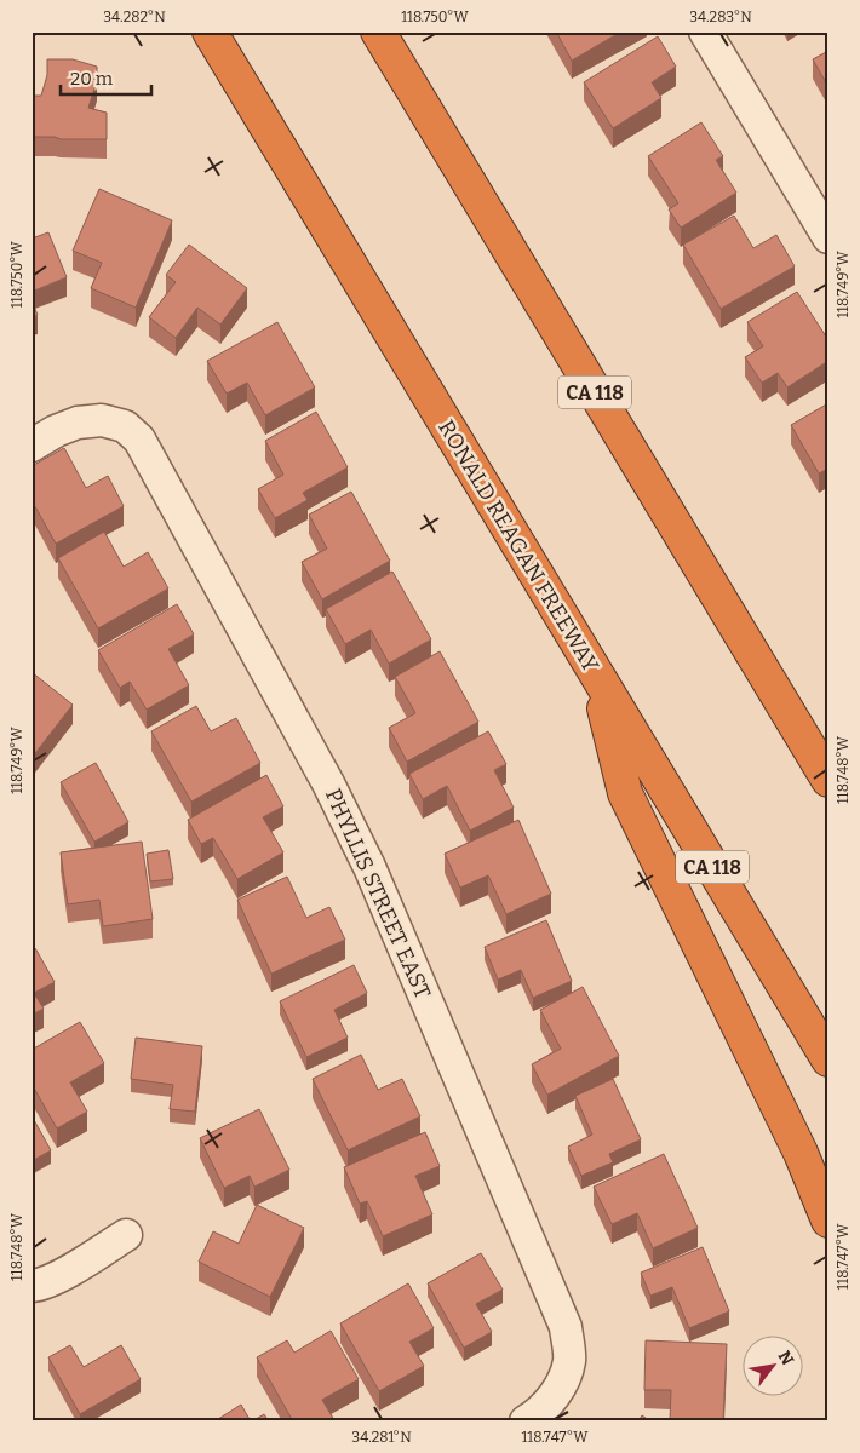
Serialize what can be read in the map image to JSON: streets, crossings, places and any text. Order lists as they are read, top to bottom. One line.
{"streets":{"highway":["CA 118","RONALD REAGAN FREEWAY"],"street":["PHYLLIS STREET EAST"]},"scale_bar":"20 m","north":"top right","coordinates":["34.282°N","118.750°W","34.283°N","118.749°W","118.748°W","118.747°W","34.281°N"]}
